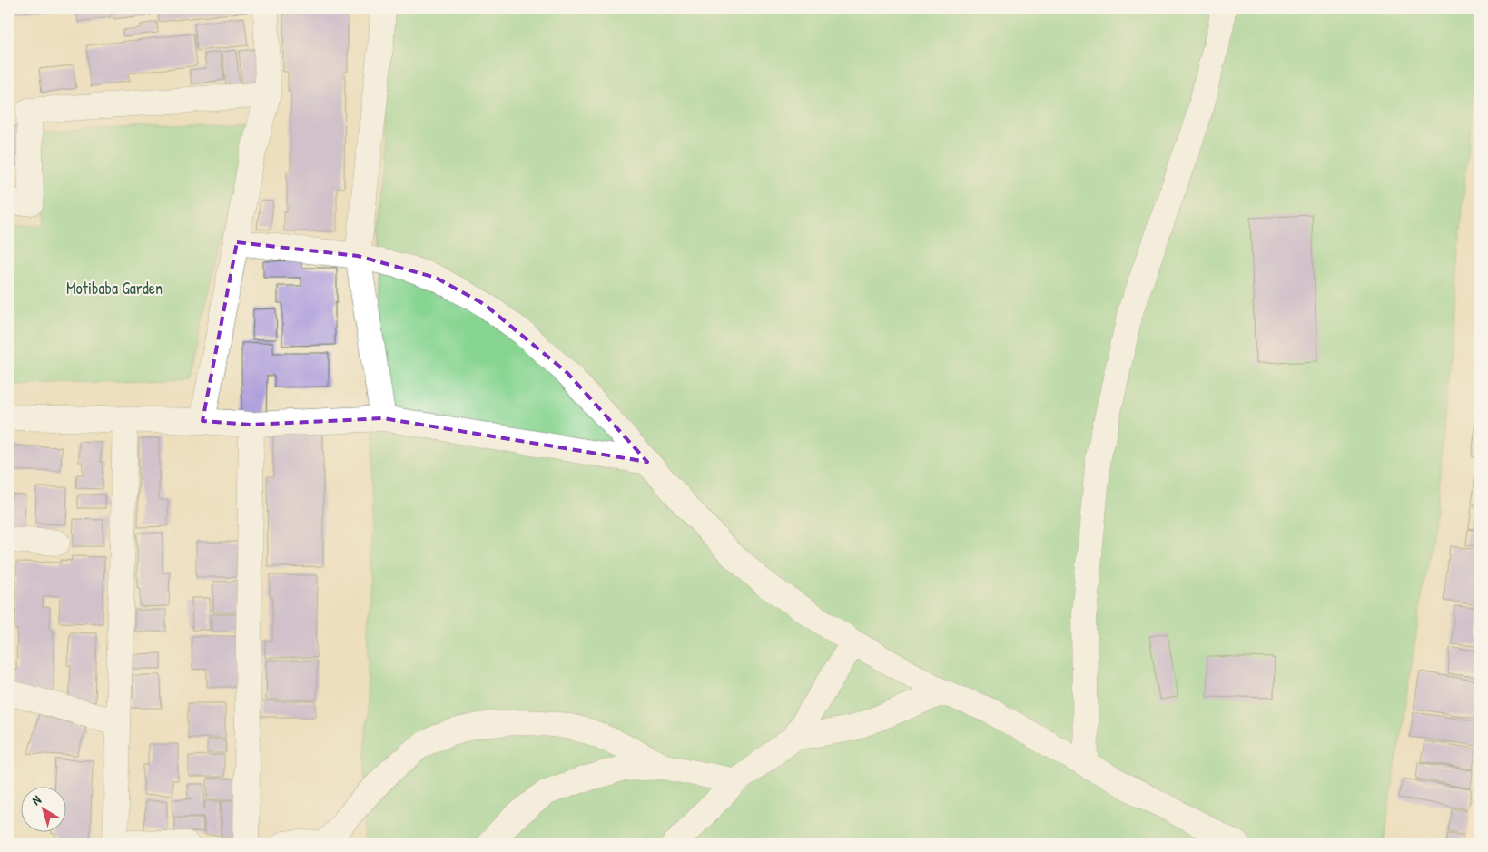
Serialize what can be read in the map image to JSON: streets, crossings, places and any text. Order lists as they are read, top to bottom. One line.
{"parks":["Motibaba Garden"],"north":"top left"}
